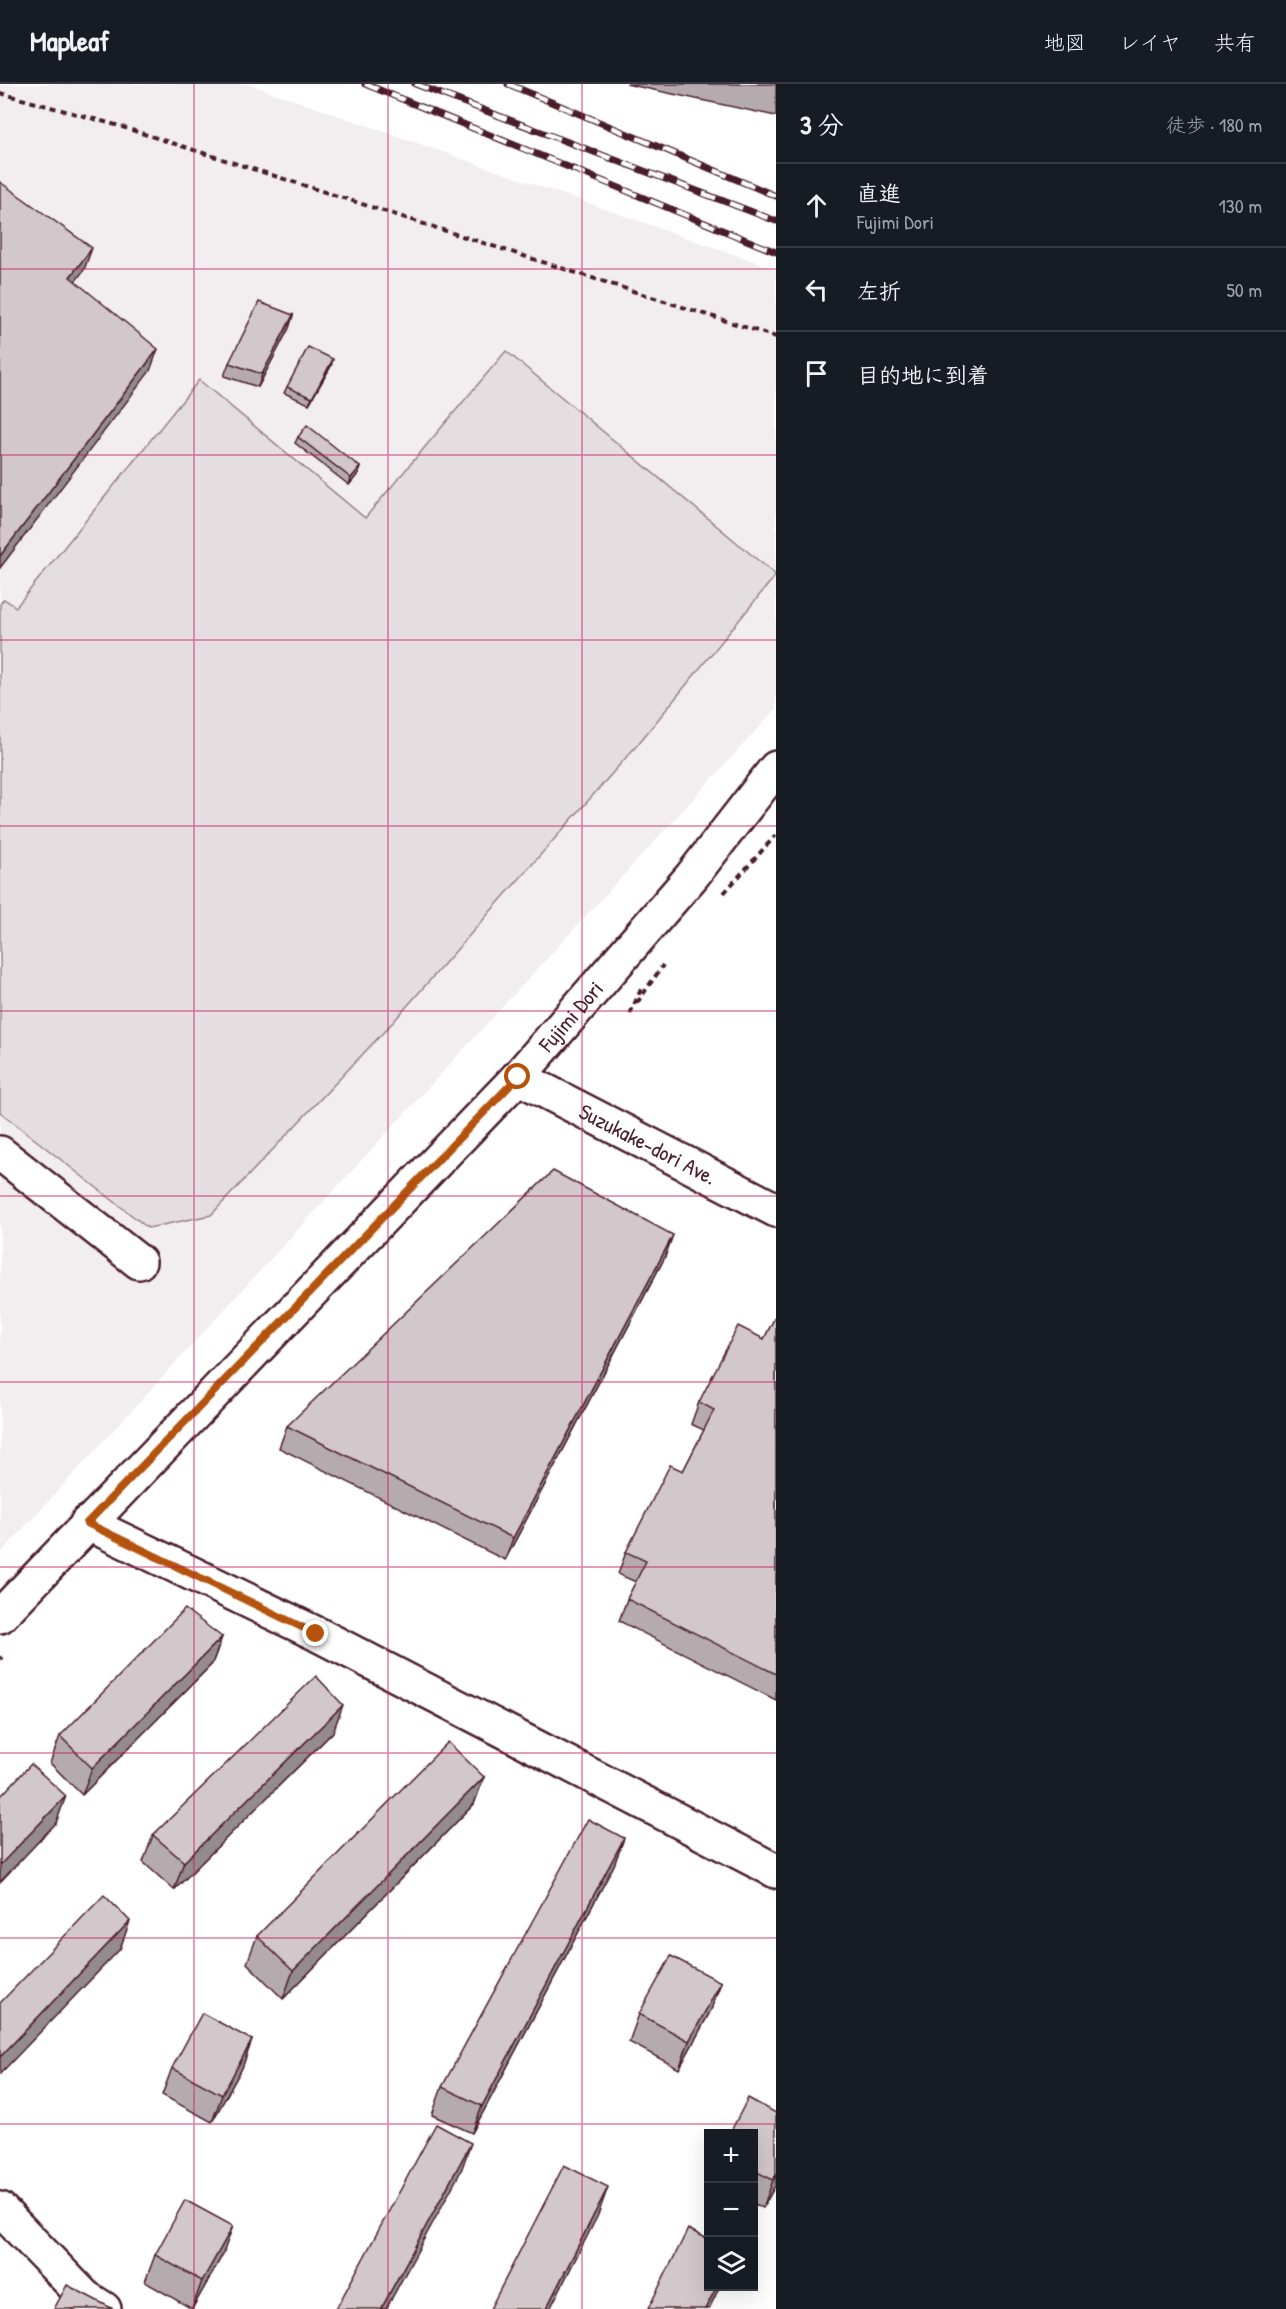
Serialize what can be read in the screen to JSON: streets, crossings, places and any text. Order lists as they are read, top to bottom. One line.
{"streets":{"street":["Fujimi Dori","Suzukake-dori Ave."]},"crossings":[["Fujimi Dori","Suzukake-dori Ave."]],"page":{"header":"Mapleaf","nav":["地図","レイヤ","共有"],"heading":["3 分","徒歩 · 180 m"],"list":[["直進","Fujimi Dori","130 m"],["左折","50 m"],"目的地に到着"],"map_buttons":["+","−"]}}
